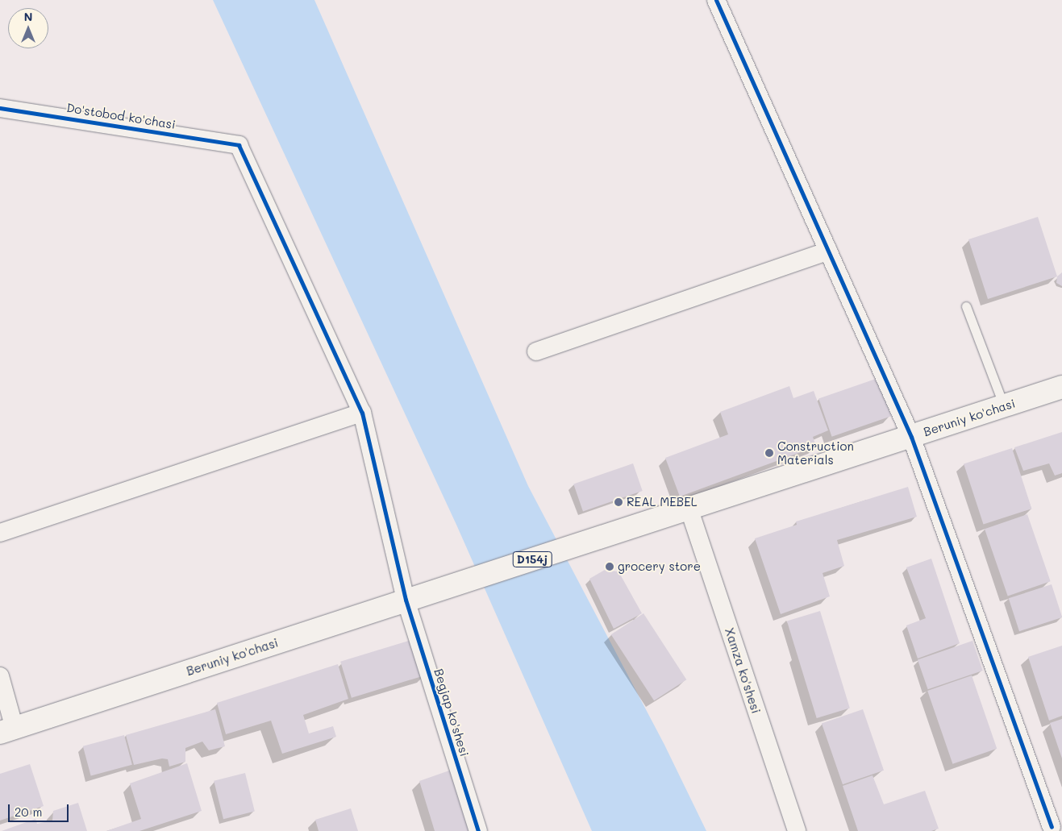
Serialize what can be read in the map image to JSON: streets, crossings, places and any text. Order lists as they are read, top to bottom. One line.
{"streets":{"main road":["Beruniy ko'chasi","D154j"],"street":["Do'stobod ko'chasi","Xamza ko'shesi","Begjap ko'shesi"]},"crossings":[["Do'stobod ko'chasi","Begjap ko'shesi"],["Beruniy ko'chasi","Xamza ko'shesi"],["Beruniy ko'chasi","Begjap ko'shesi"]],"places":["Construction Materials","REAL MEBEL","grocery store"],"scale_bar":"20 m","north":"top"}
